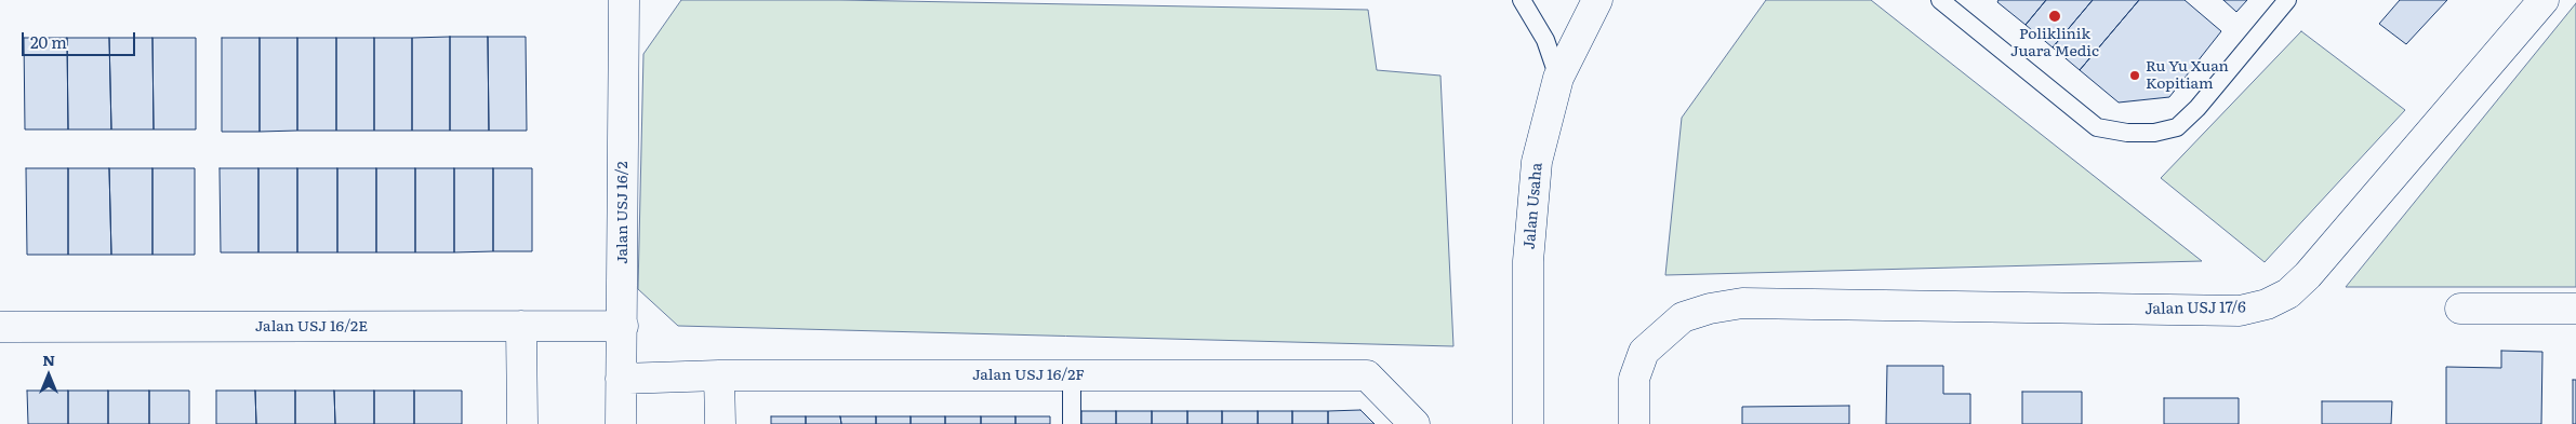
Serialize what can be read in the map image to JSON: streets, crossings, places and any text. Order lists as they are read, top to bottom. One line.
{"streets":{"street":["Jalan Usaha","Jalan USJ 16/2","Jalan USJ 17/6","Jalan USJ 16/2E","Jalan USJ 16/2F"]},"crossings":[["Jalan USJ 16/2","Jalan USJ 16/2E"],["Jalan USJ 16/2","Jalan USJ 16/2F"]],"places":["Poliklinik Juara Medic","Ru Yu Xuan Kopitiam"],"scale_bar":"20 m","north":"top"}
